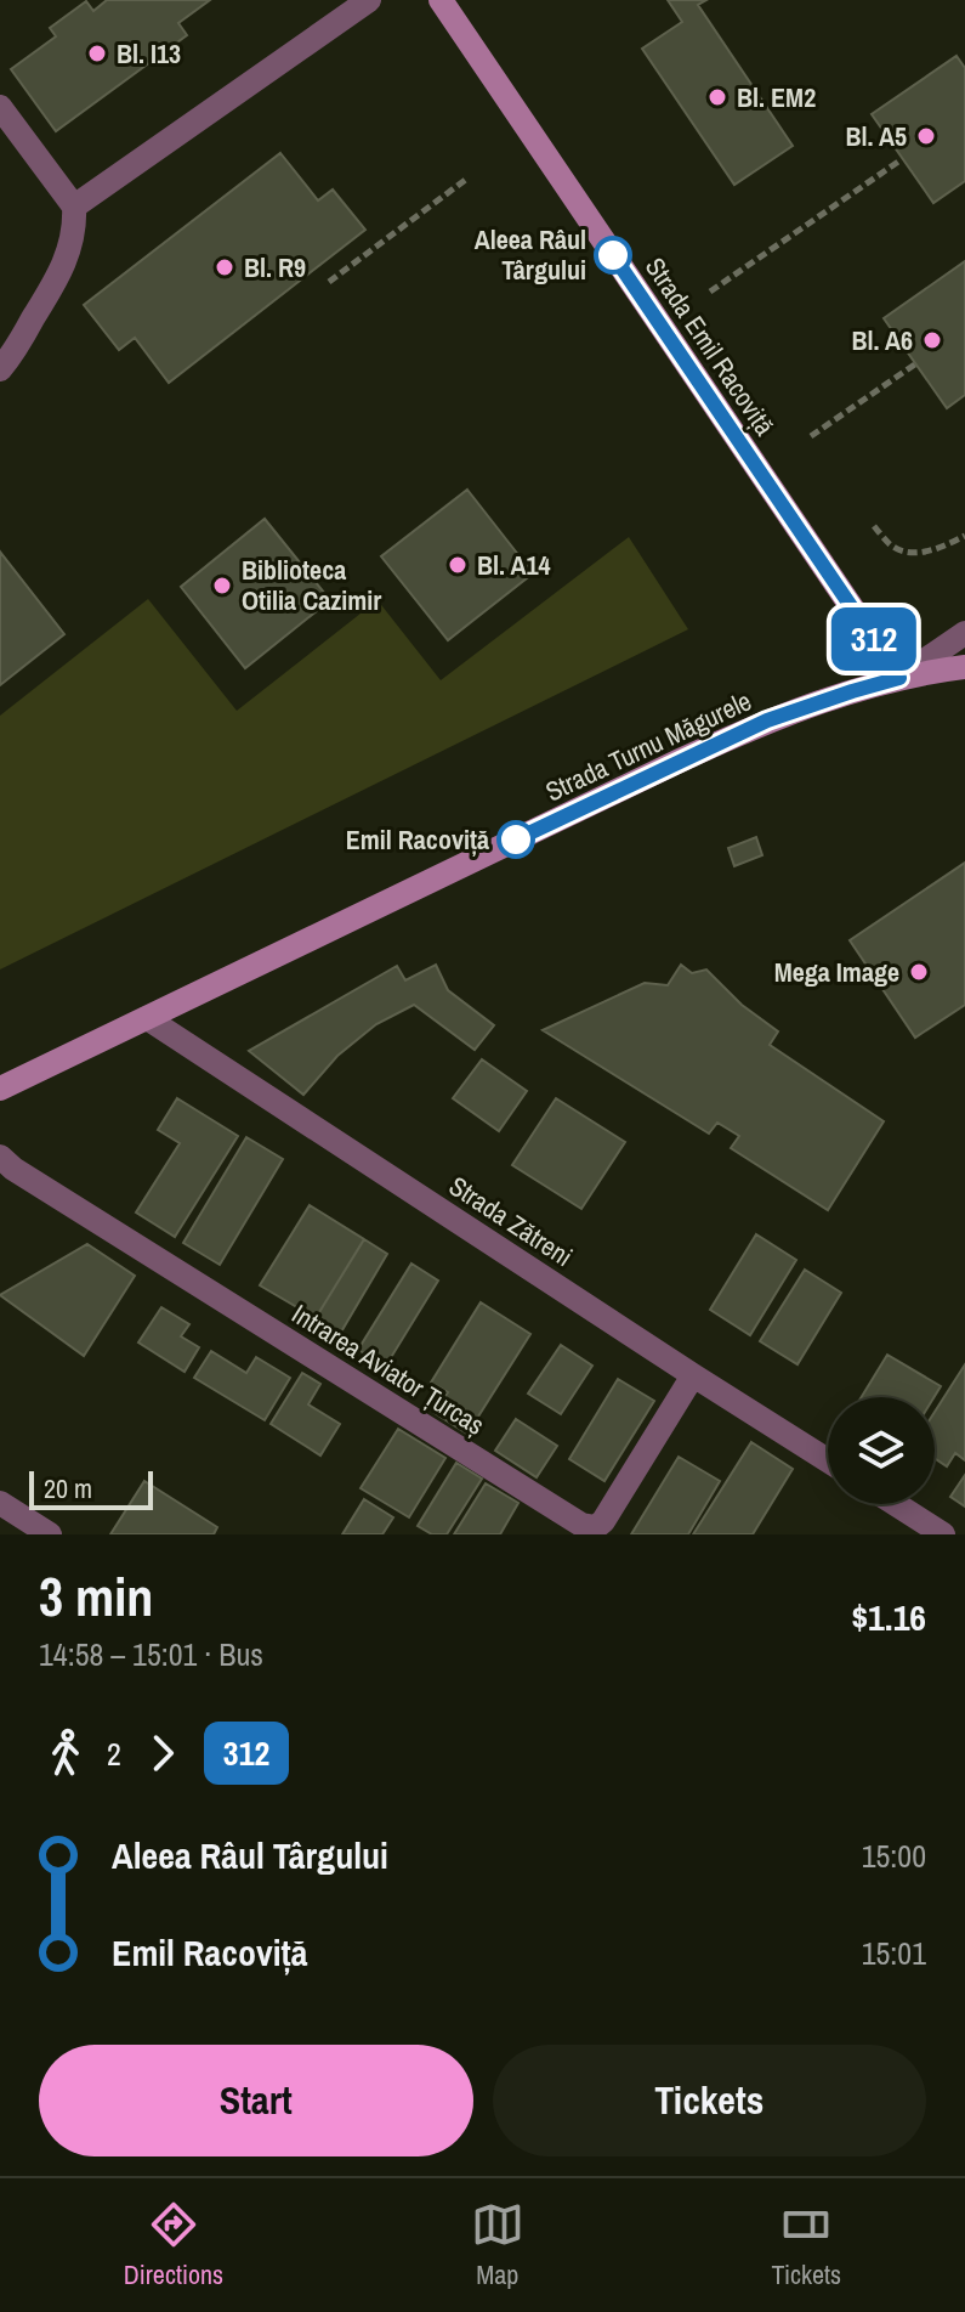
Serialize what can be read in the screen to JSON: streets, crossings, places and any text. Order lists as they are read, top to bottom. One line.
{"streets":{"main road":["Strada Emil Racoviță","Strada Turnu Măgurele"],"street":["Strada Zătreni","Intrarea Aviator Țurcaș"]},"crossings":[["Strada Emil Racoviță","Strada Turnu Măgurele"],["Strada Turnu Măgurele","Strada Zătreni"],["Strada Zătreni","Intrarea Aviator Țurcaș"]],"places":["Bl. I13","Bl. EM2","Bl. A5","Aleea Râul Târgului","Bl. R9","Bl. A6","Bl. A14","Biblioteca Otilia Cazimir","Emil Racoviță","Mega Image"],"lines":["bus line 312"],"scale_bar":"20 m","page":{"on_map":"312","scale":"20 m","heading":["3 min","14:58 – 15:01 · Bus","$1.16"],"legs":["2","312"],"list":[{"name":"Aleea Râul Târgului","value":"15:00"},{"name":"Emil Racoviță","value":"15:01"}],"buttons":["Start","Tickets"],"tabs":["Directions","Map","Tickets"]}}
